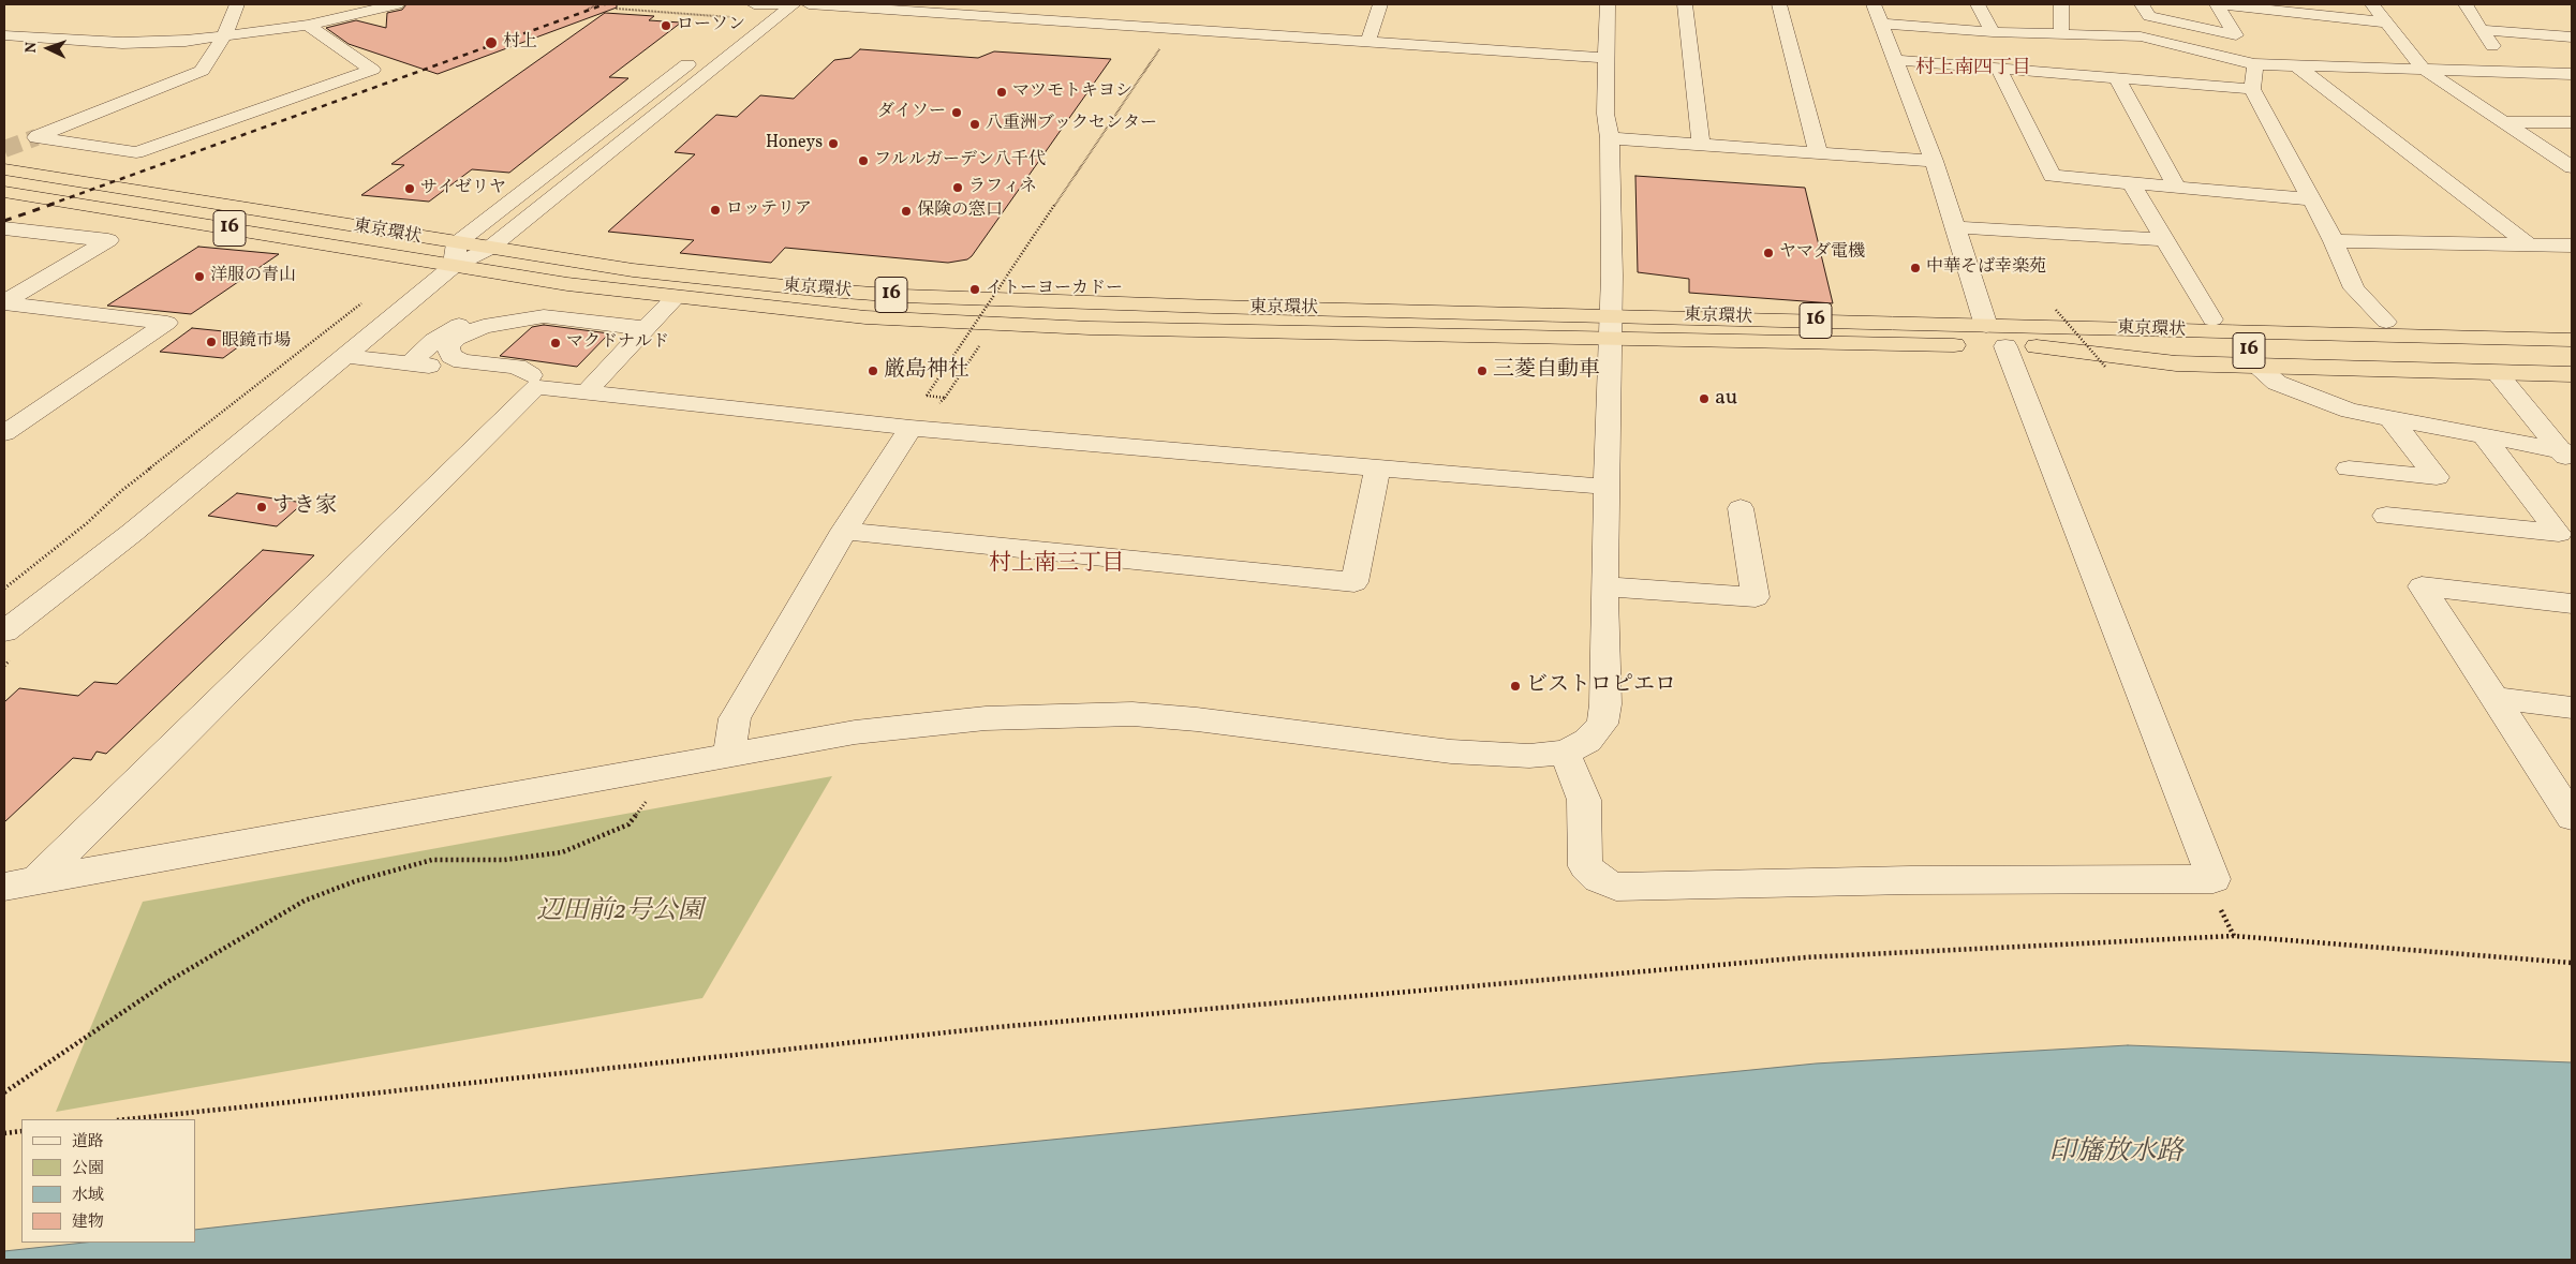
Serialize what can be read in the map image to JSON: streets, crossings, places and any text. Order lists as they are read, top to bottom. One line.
{"streets":{"highway":["16","東京環状"]},"crossings":[["16","東京環状"]],"districts":["村上南四丁目","村上南三丁目"],"water":["印旛放水路"],"parks":["辺田前2号公園"],"places":["ローソン","村上","マツモトキヨシ","ダイソー","八重洲ブックセンター","Honeys","フルルガーデン八千代","ラフィネ","サイゼリヤ","ロッテリア","保険の窓口","ヤマダ電機","中華そば幸楽苑","洋服の青山","イトーヨーカドー","眼鏡市場","マクドナルド","厳島神社","三菱自動車","au","すき家","ビストロピエロ"],"legend":["道路","公園","水域","建物"],"north":"left"}
